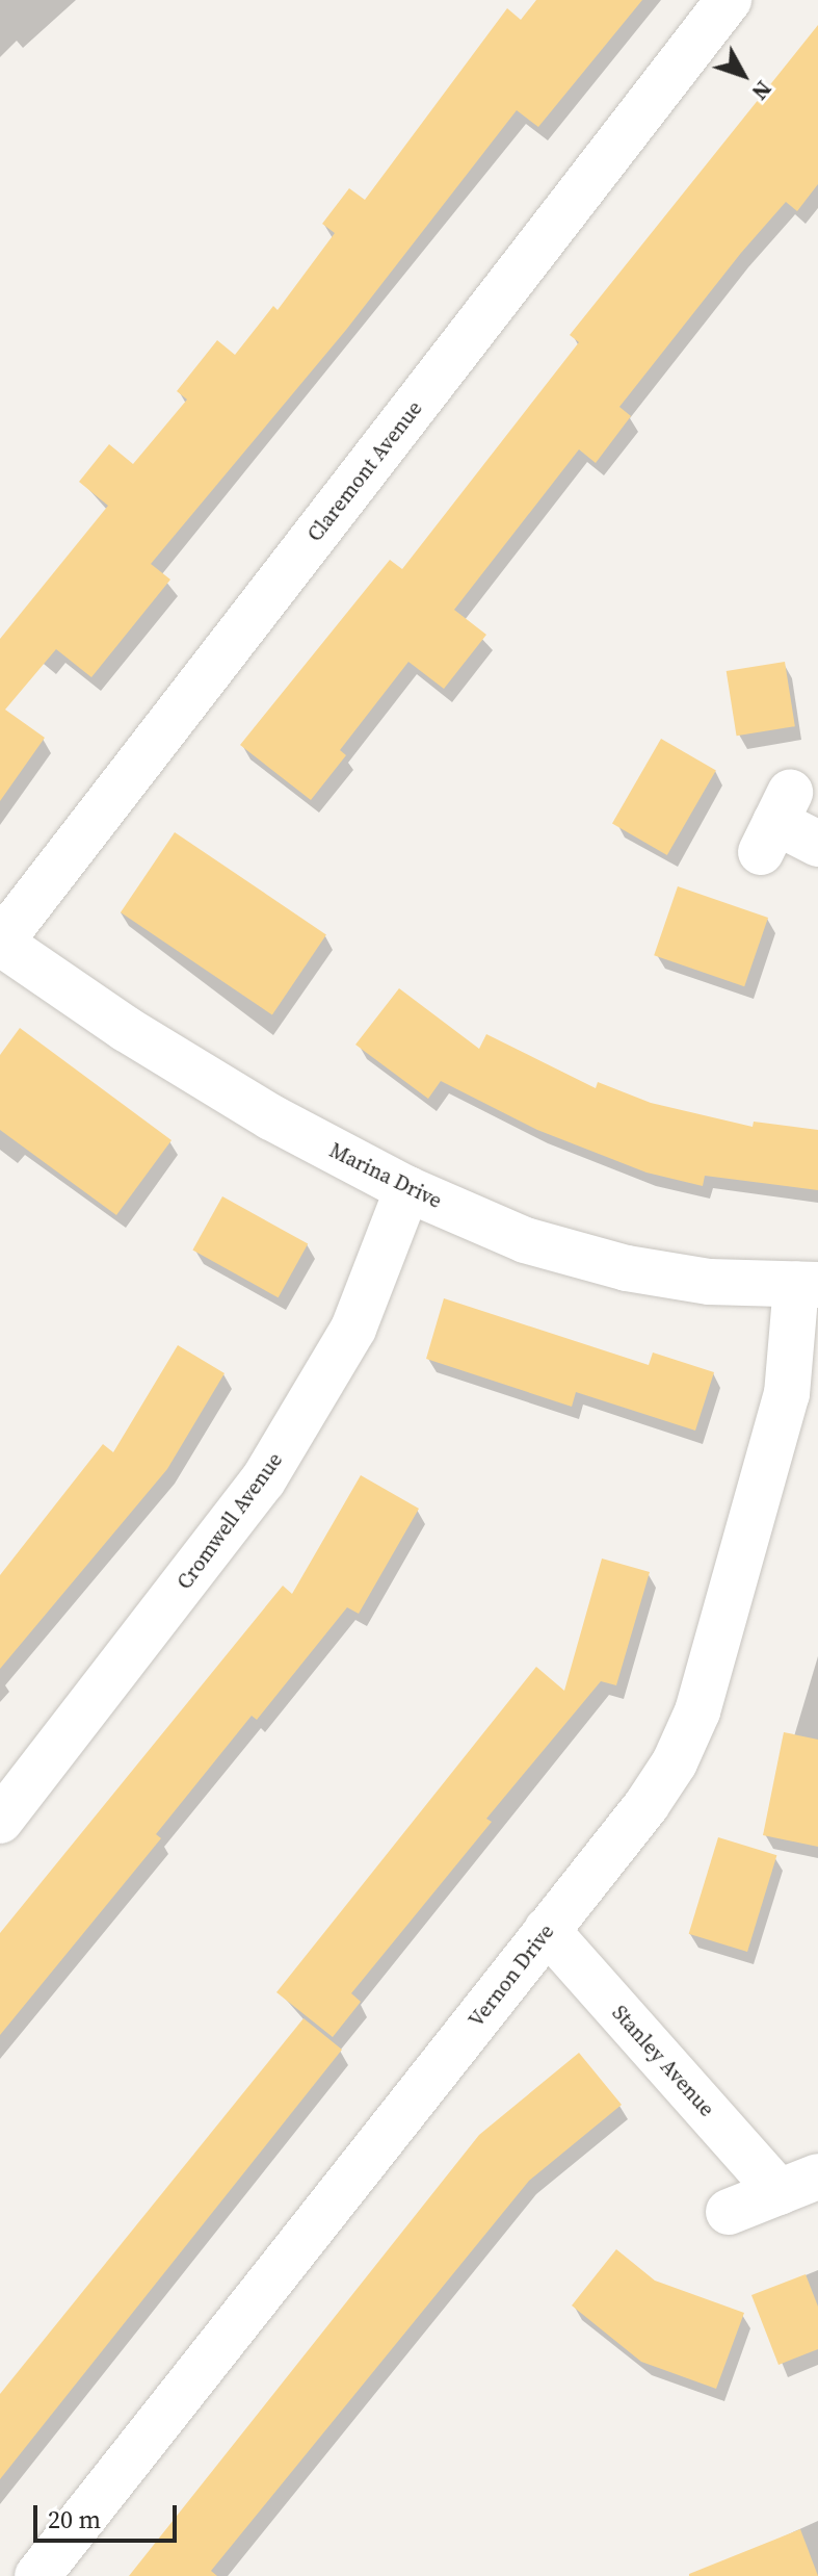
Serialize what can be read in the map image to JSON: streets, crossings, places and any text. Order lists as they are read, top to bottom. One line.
{"streets":{"street":["Claremont Avenue","Marina Drive","Cromwell Avenue","Vernon Drive","Stanley Avenue"]},"crossings":[["Claremont Avenue","Marina Drive"],["Marina Drive","Cromwell Avenue"],["Marina Drive","Vernon Drive"],["Vernon Drive","Stanley Avenue"]],"scale_bar":"20 m","north":"bottom right"}
